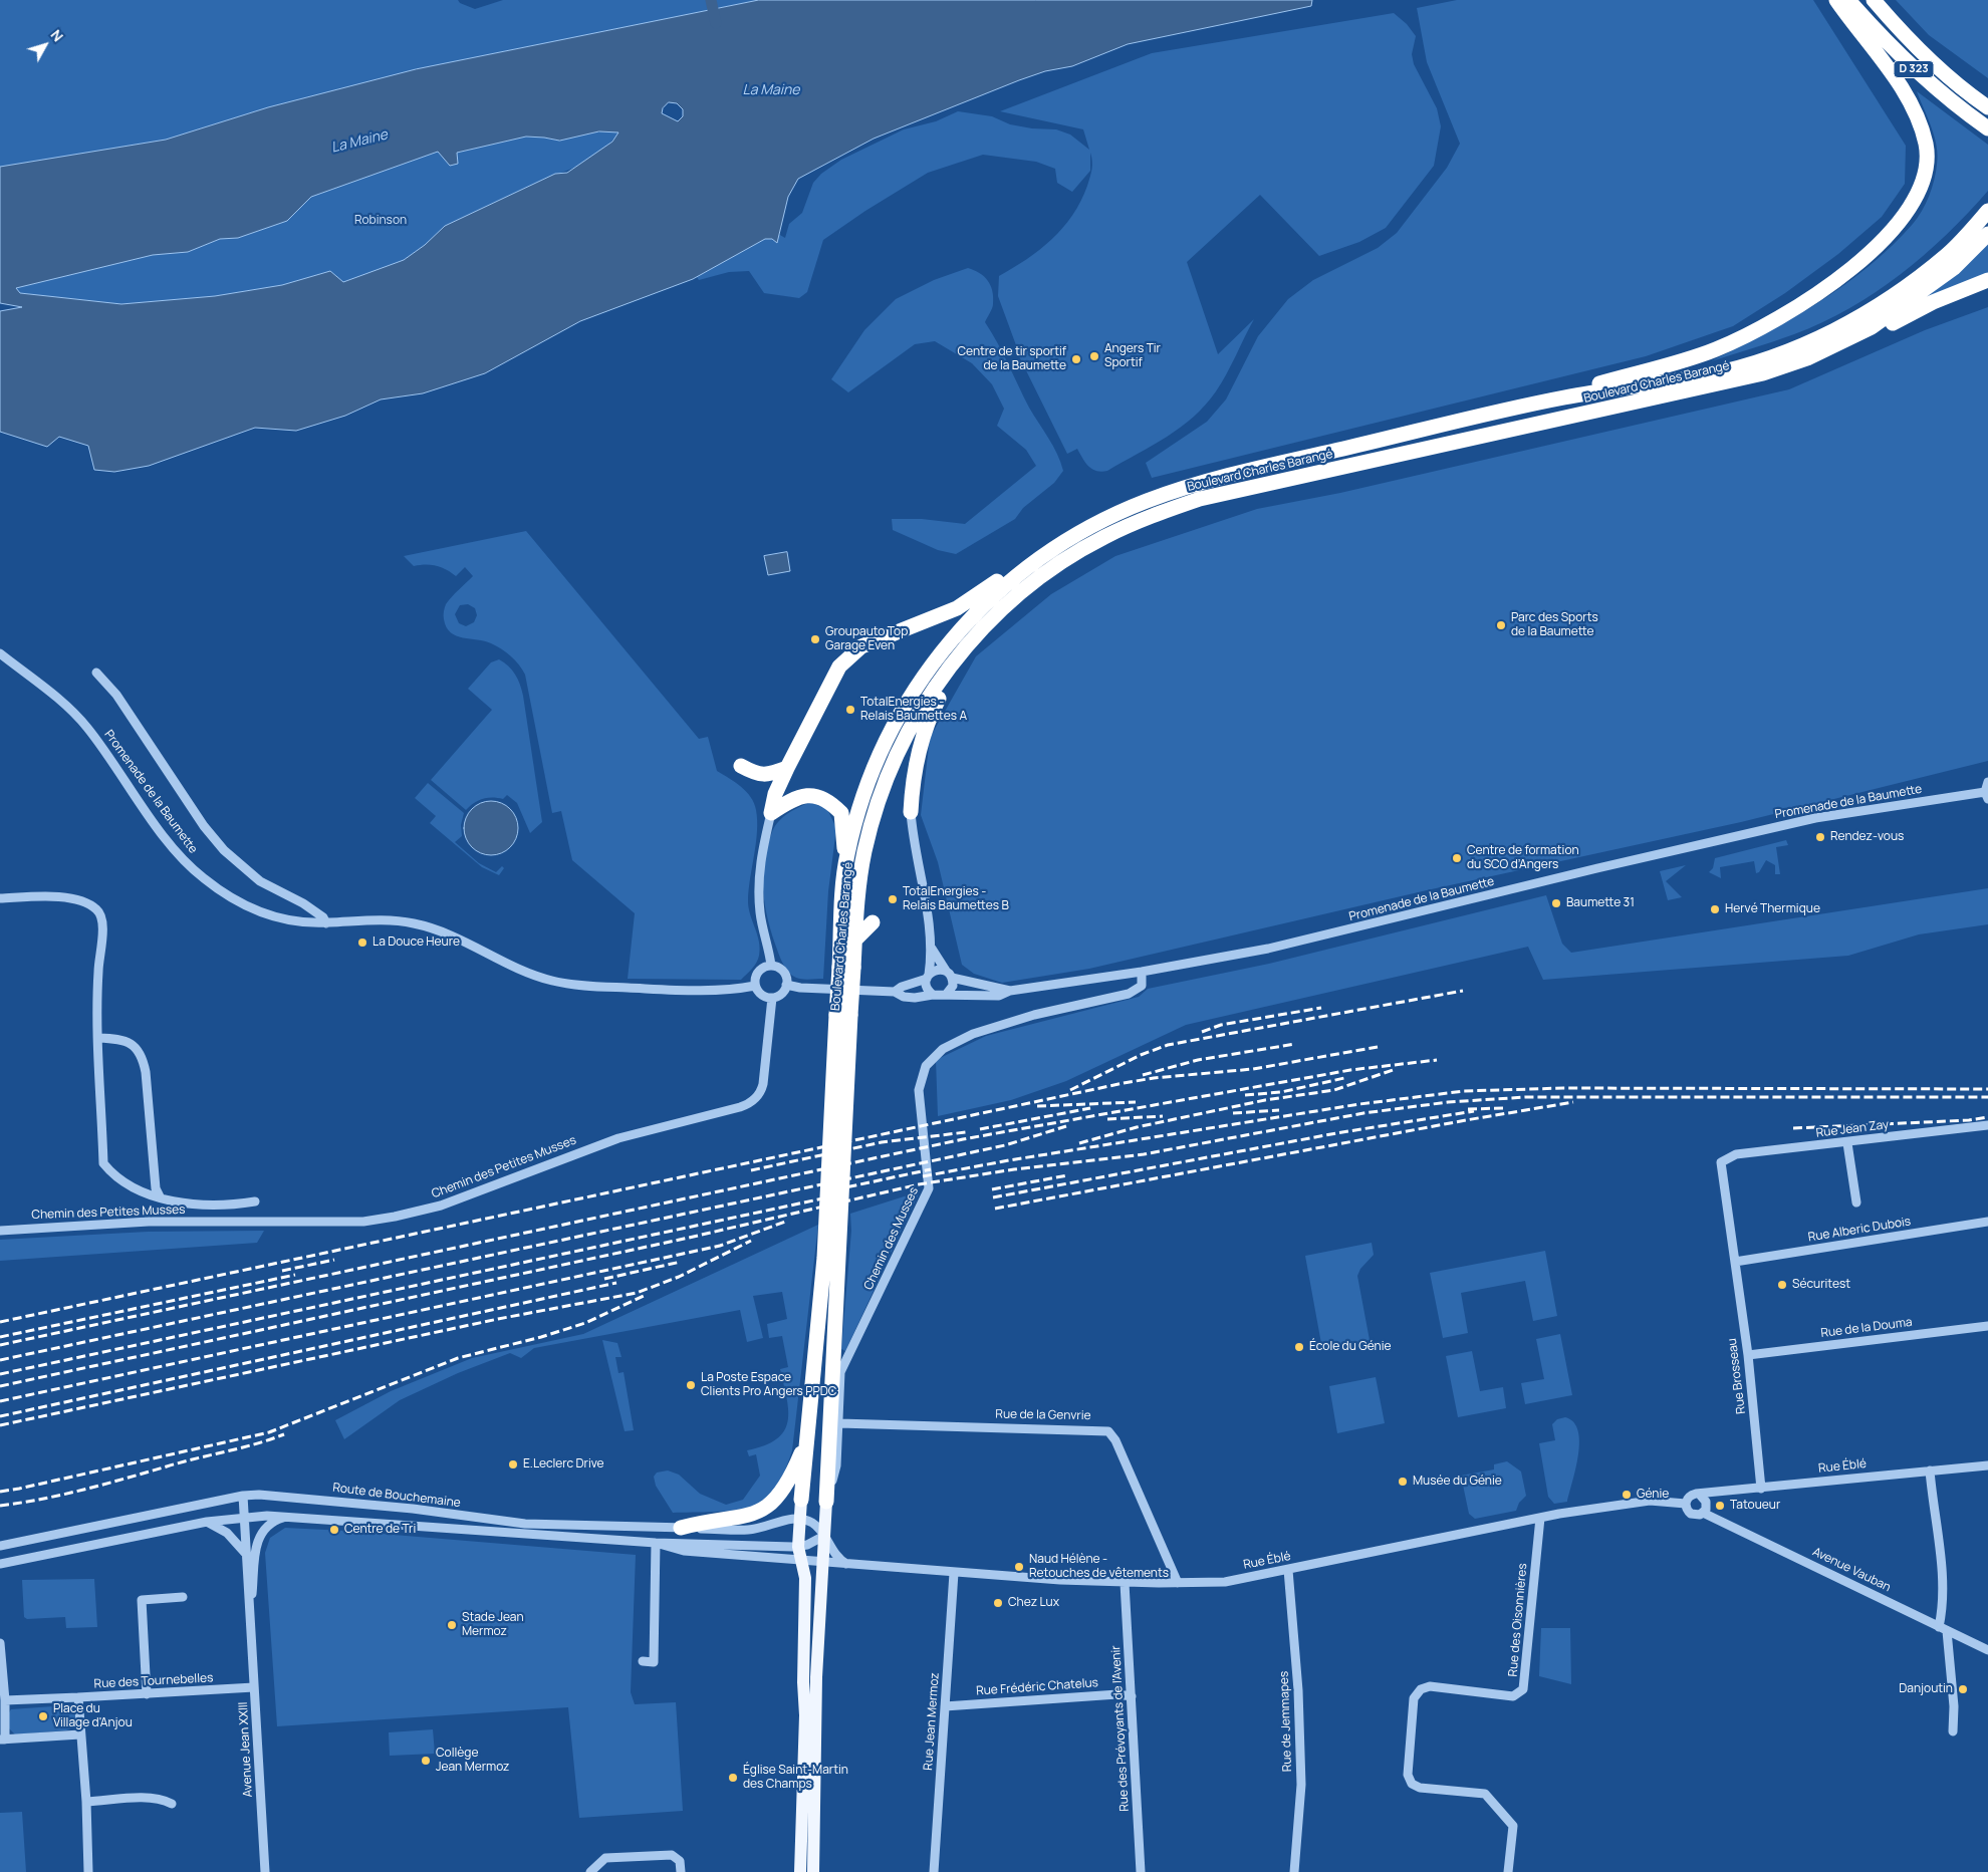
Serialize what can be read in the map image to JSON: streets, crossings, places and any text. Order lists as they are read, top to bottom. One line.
{"streets":{"highway":["D 323","Boulevard Charles Barangé"],"street":["Promenade de la Baumette","Rue Jean Zay","Chemin des Petites Musses","Rue Alberic Dubois","Chemin des Musses","Rue de la Douma","Rue Brosseau","Rue de la Genvrie","Rue Éblé","Route de Bouchemaine","Avenue Vauban","Rue des Oisonnières","Rue des Tournebelles","Rue Frédéric Chatelus","Rue Jean Mermoz","Rue de Jemmapes","Rue des Prévoyants de l'Avenir","Avenue Jean XXIII"]},"crossings":[["Boulevard Charles Barangé","Chemin des Musses"],["Boulevard Charles Barangé","Rue de la Genvrie"],["Boulevard Charles Barangé","Rue Éblé"],["Boulevard Charles Barangé","Route de Bouchemaine"],["Promenade de la Baumette","Chemin des Petites Musses"],["Promenade de la Baumette","Chemin des Musses"],["Rue Jean Zay","Rue Brosseau"],["Rue Alberic Dubois","Rue Brosseau"],["Chemin des Musses","Rue de la Genvrie"],["Rue de la Douma","Rue Brosseau"],["Rue Brosseau","Rue Éblé"],["Rue de la Genvrie","Rue Éblé"],["Rue Éblé","Route de Bouchemaine"],["Rue Éblé","Avenue Vauban"],["Rue Éblé","Rue des Oisonnières"],["Rue Éblé","Rue Jean Mermoz"],["Rue Éblé","Rue de Jemmapes"],["Rue Éblé","Rue des Prévoyants de l'Avenir"],["Route de Bouchemaine","Avenue Jean XXIII"],["Rue des Tournebelles","Avenue Jean XXIII"],["Rue Frédéric Chatelus","Rue Jean Mermoz"],["Rue Frédéric Chatelus","Rue des Prévoyants de l'Avenir"]],"water":["La Maine"],"parks":["Robinson"],"places":["Angers Tir Sportif","Centre de tir sportif de la Baumette","Parc des Sports de la Baumette","Groupauto Top Garage Even","TotalEnergies - Relais Baumettes A","Rendez-vous","Centre de formation du SCO d’Angers","TotalEnergies - Relais Baumettes B","Baumette 31","Hervé Thermique","La Douce Heure","Sécuritest","École du Génie","La Poste Espace Clients Pro Angers PPDC","E.Leclerc Drive","Musée du Génie","Génie","Tatoueur","Centre de Tri","Naud Hélène - Retouches de vêtements","Chez Lux","Stade Jean Mermoz","Danjoutin","Place du Village d'Anjou","Collège Jean Mermoz","Église Saint-Martin des Champs"],"north":"top right"}
